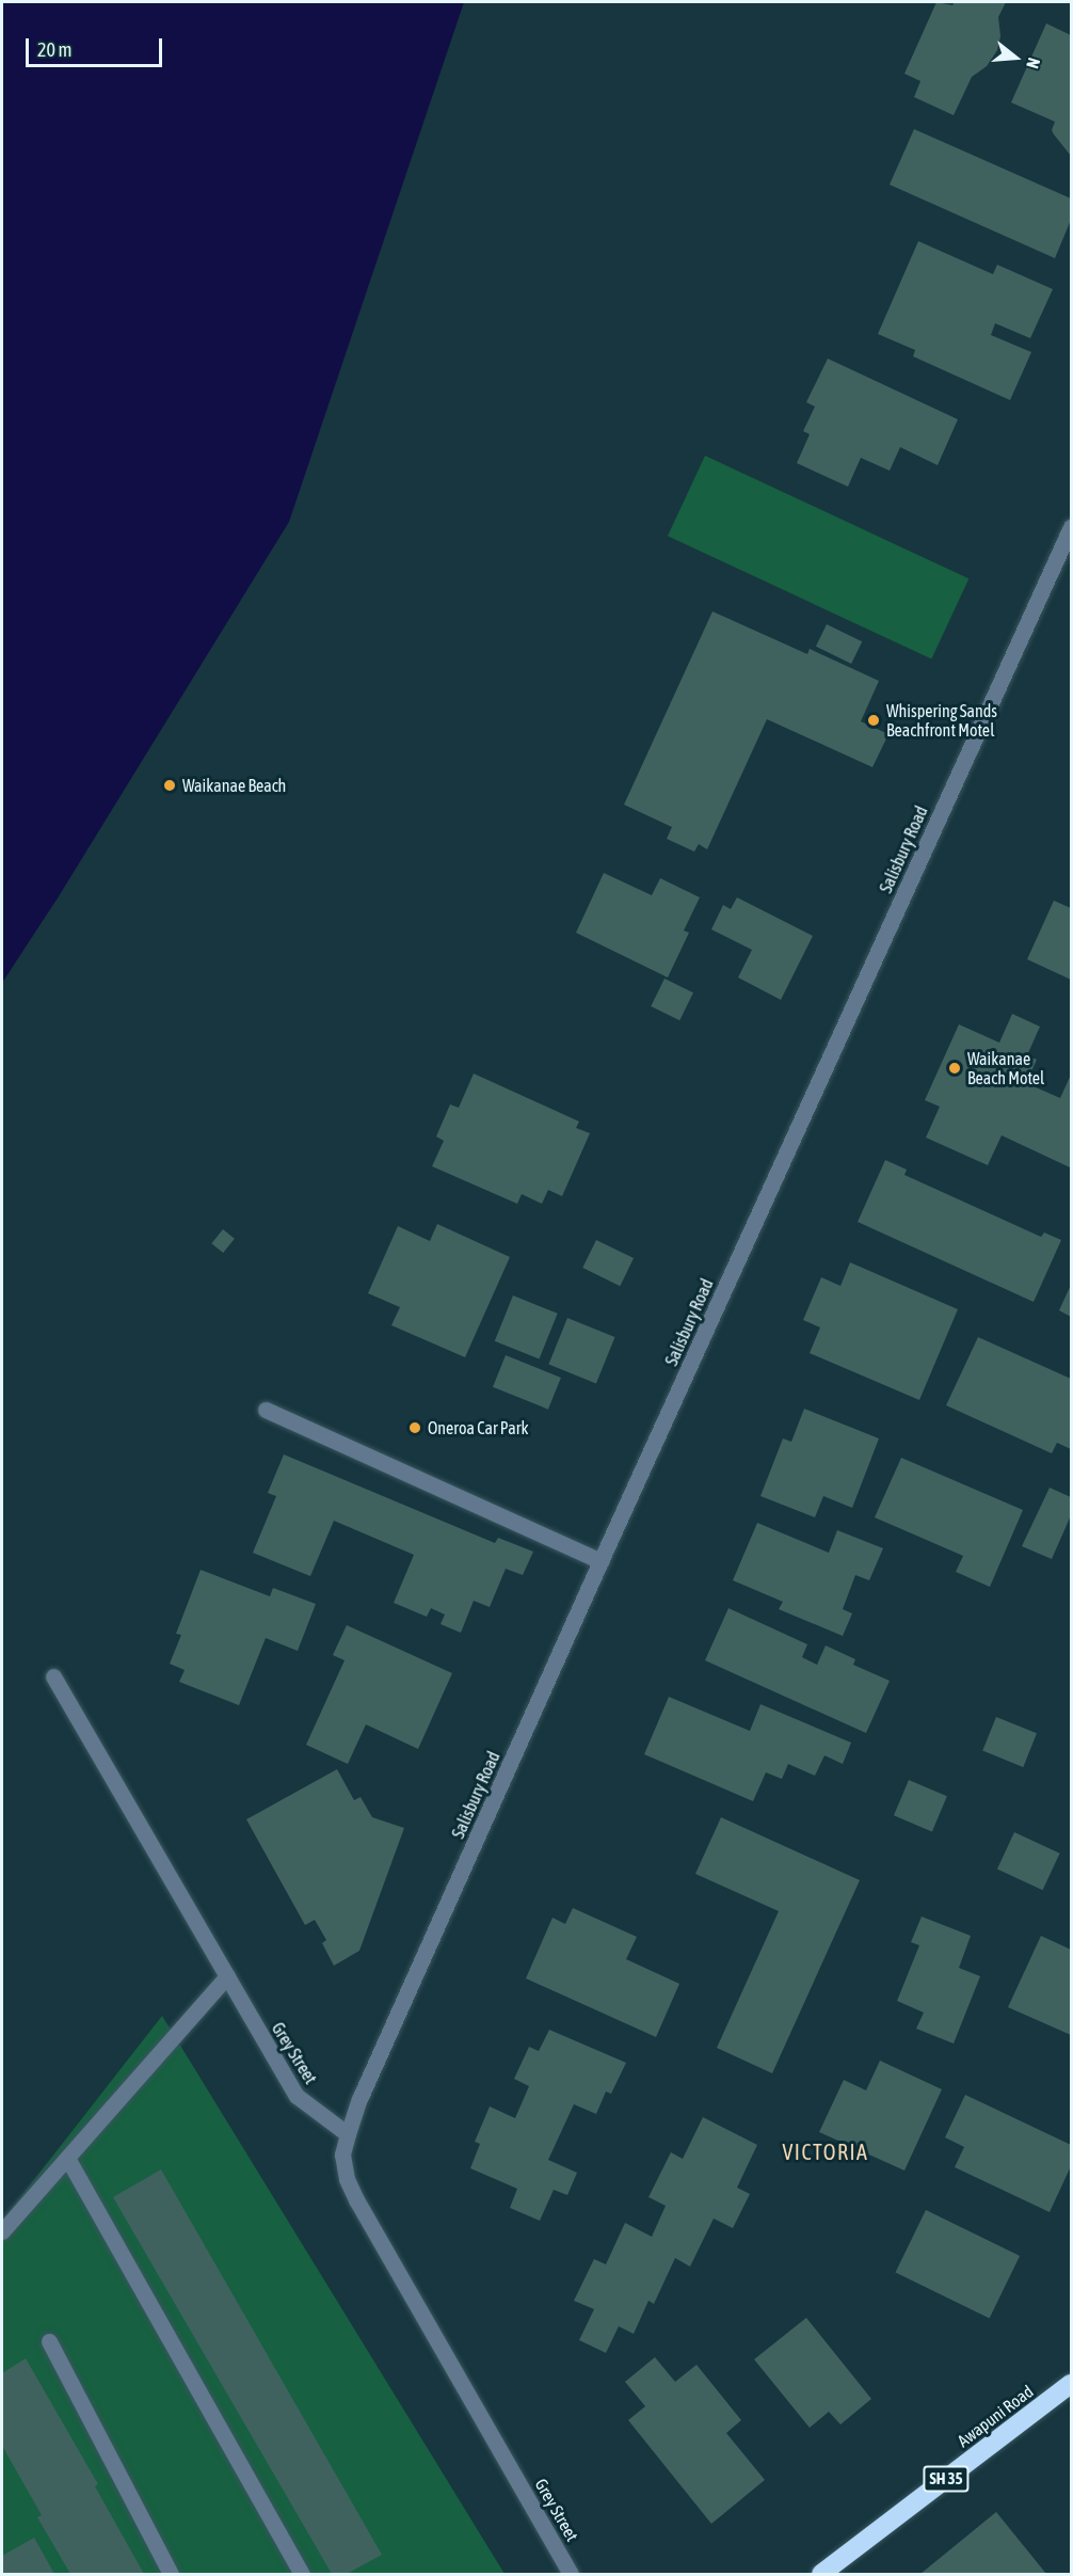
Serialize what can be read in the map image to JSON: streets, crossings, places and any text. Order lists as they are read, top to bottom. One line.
{"streets":{"highway":["Awapuni Road","SH 35"],"street":["Salisbury Road","Grey Street"]},"crossings":[["Salisbury Road","Grey Street"]],"districts":["VICTORIA"],"places":["Whispering Sands Beachfront Motel","Waikanae Beach","Waikanae Beach Motel","Oneroa Car Park"],"scale_bar":"20 m","north":"right"}
